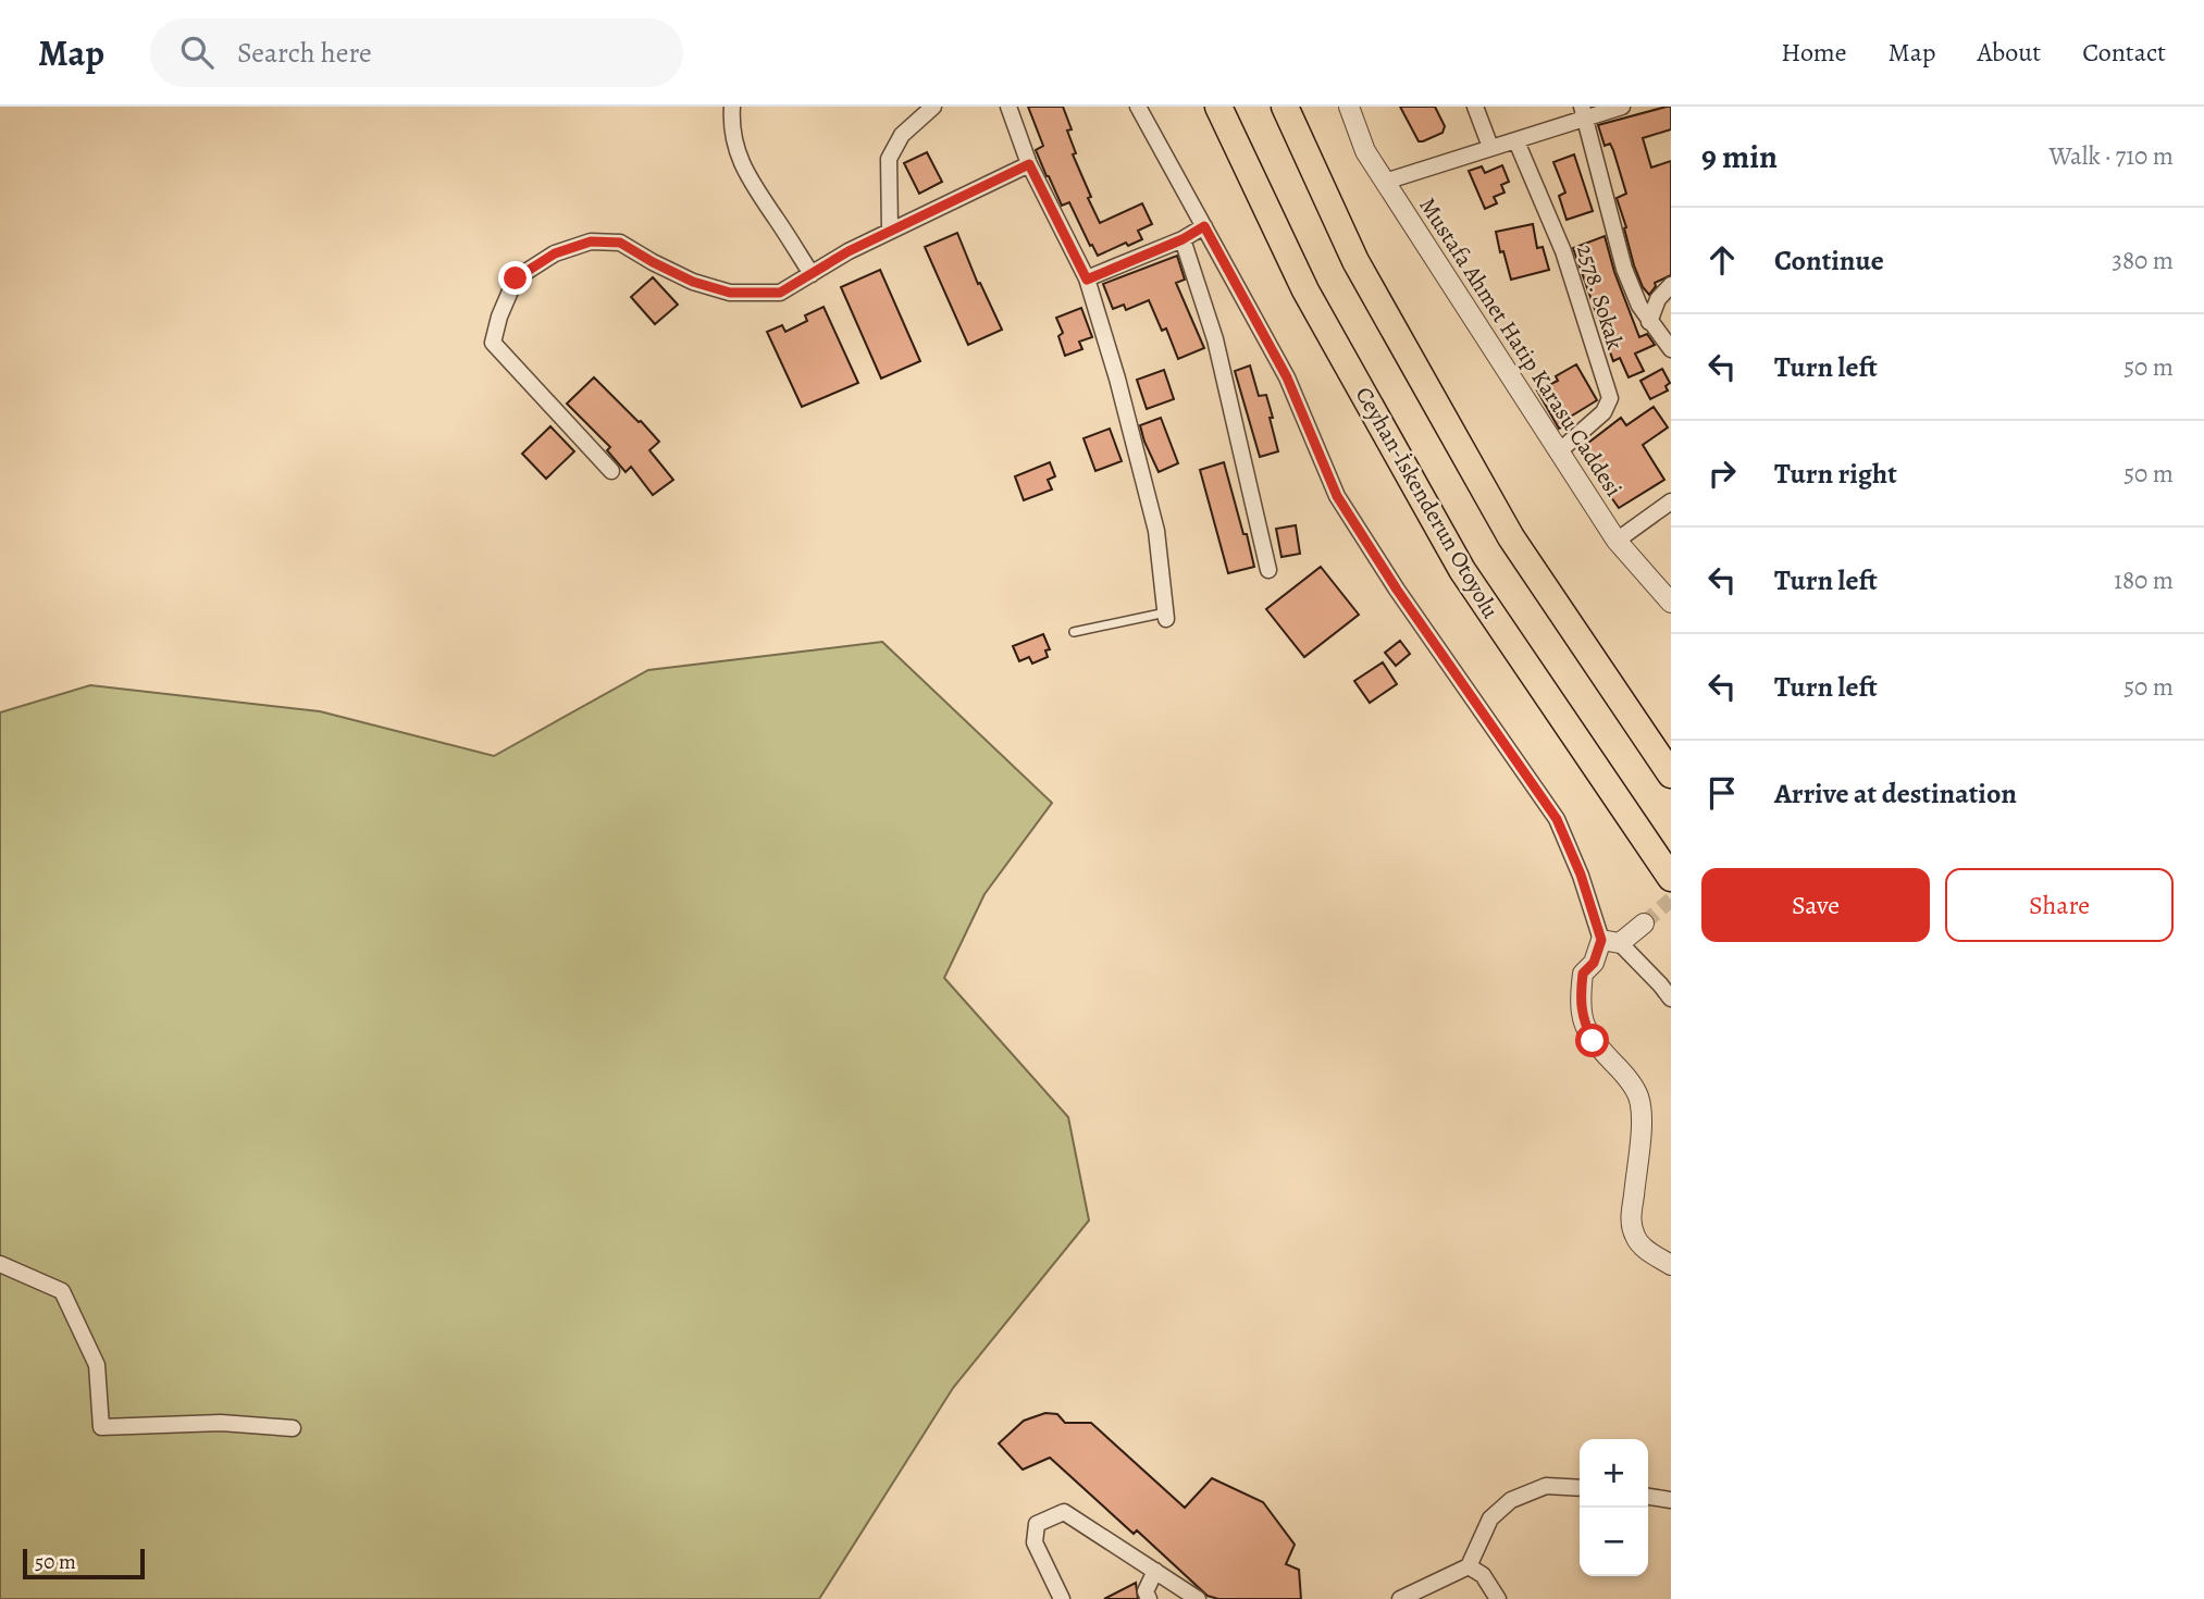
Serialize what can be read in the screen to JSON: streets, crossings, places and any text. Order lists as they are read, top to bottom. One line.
{"streets":{"highway":["Ceyhan-İskenderun Otoyolu"],"street":["2578. Sokak","Mustafa Ahmet Hatip Karasu Caddesi"]},"crossings":[["2578. Sokak","Mustafa Ahmet Hatip Karasu Caddesi"]],"scale_bar":"50 m","page":{"header":"Map","search":"Search here","nav":["Home","Map","About","Contact"],"heading":["9 min","Walk · 710 m"],"list":[["Continue","380 m"],["Turn left","50 m"],["Turn right","50 m"],["Turn left","180 m"],["Turn left","50 m"],"Arrive at destination"],"buttons":["Save","Share"],"map_buttons":["+","−"],"scale":"50 m"}}
